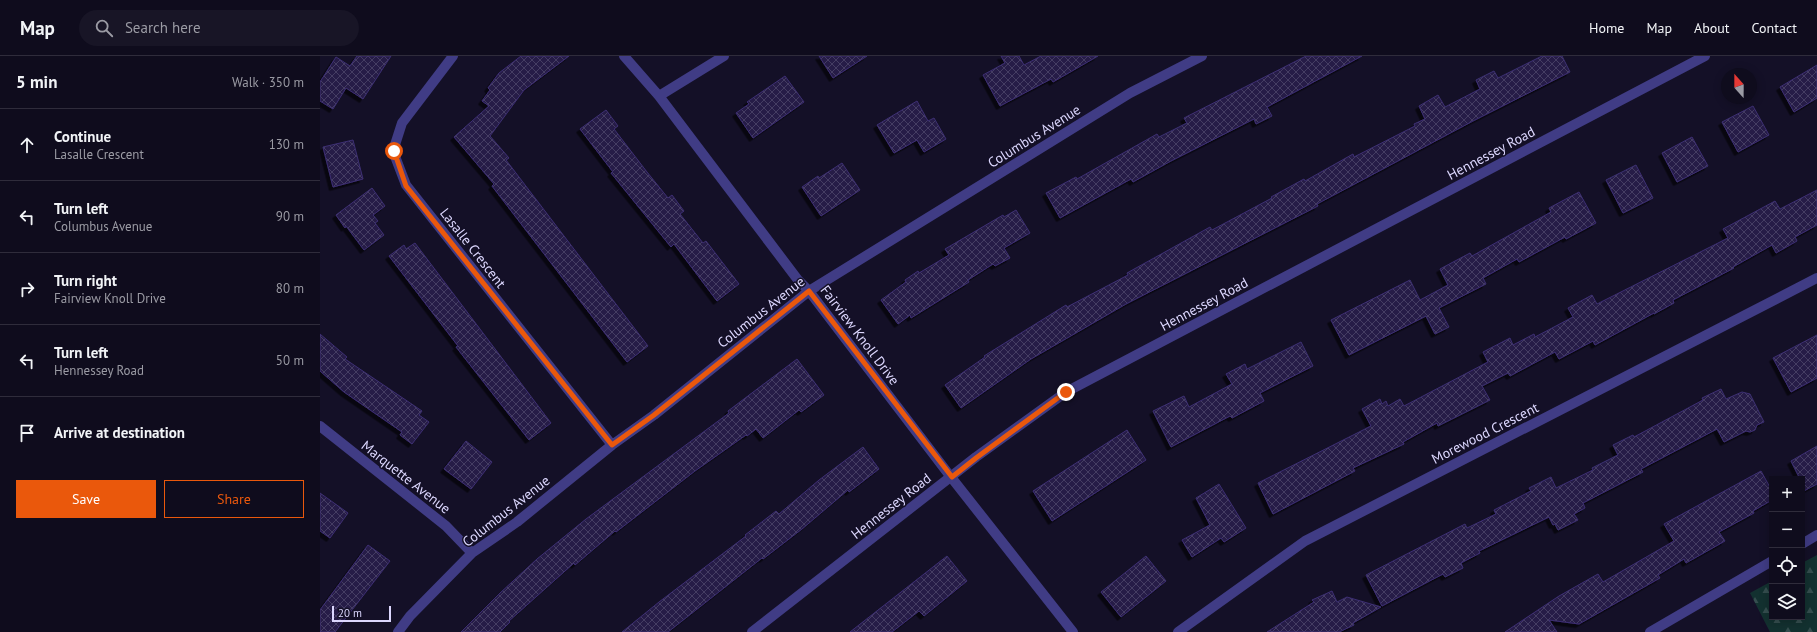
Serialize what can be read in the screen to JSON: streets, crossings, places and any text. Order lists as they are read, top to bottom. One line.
{"streets":{"street":["Columbus Avenue","Hennessey Road","Lasalle Crescent","Fairview Knoll Drive","Morewood Crescent","Marquette Avenue"]},"crossings":[["Columbus Avenue","Lasalle Crescent"],["Columbus Avenue","Fairview Knoll Drive"],["Columbus Avenue","Marquette Avenue"],["Hennessey Road","Fairview Knoll Drive"]],"scale_bar":"20 m","north":"top","page":{"header":"Map","search":"Search here","nav":["Home","Map","About","Contact"],"heading":["5 min","Walk · 350 m"],"list":[["Continue","Lasalle Crescent","130 m"],["Turn left","Columbus Avenue","90 m"],["Turn right","Fairview Knoll Drive","80 m"],["Turn left","Hennessey Road","50 m"],"Arrive at destination"],"buttons":["Save","Share"],"map_buttons":["+","−"],"scale":"20 m"}}
